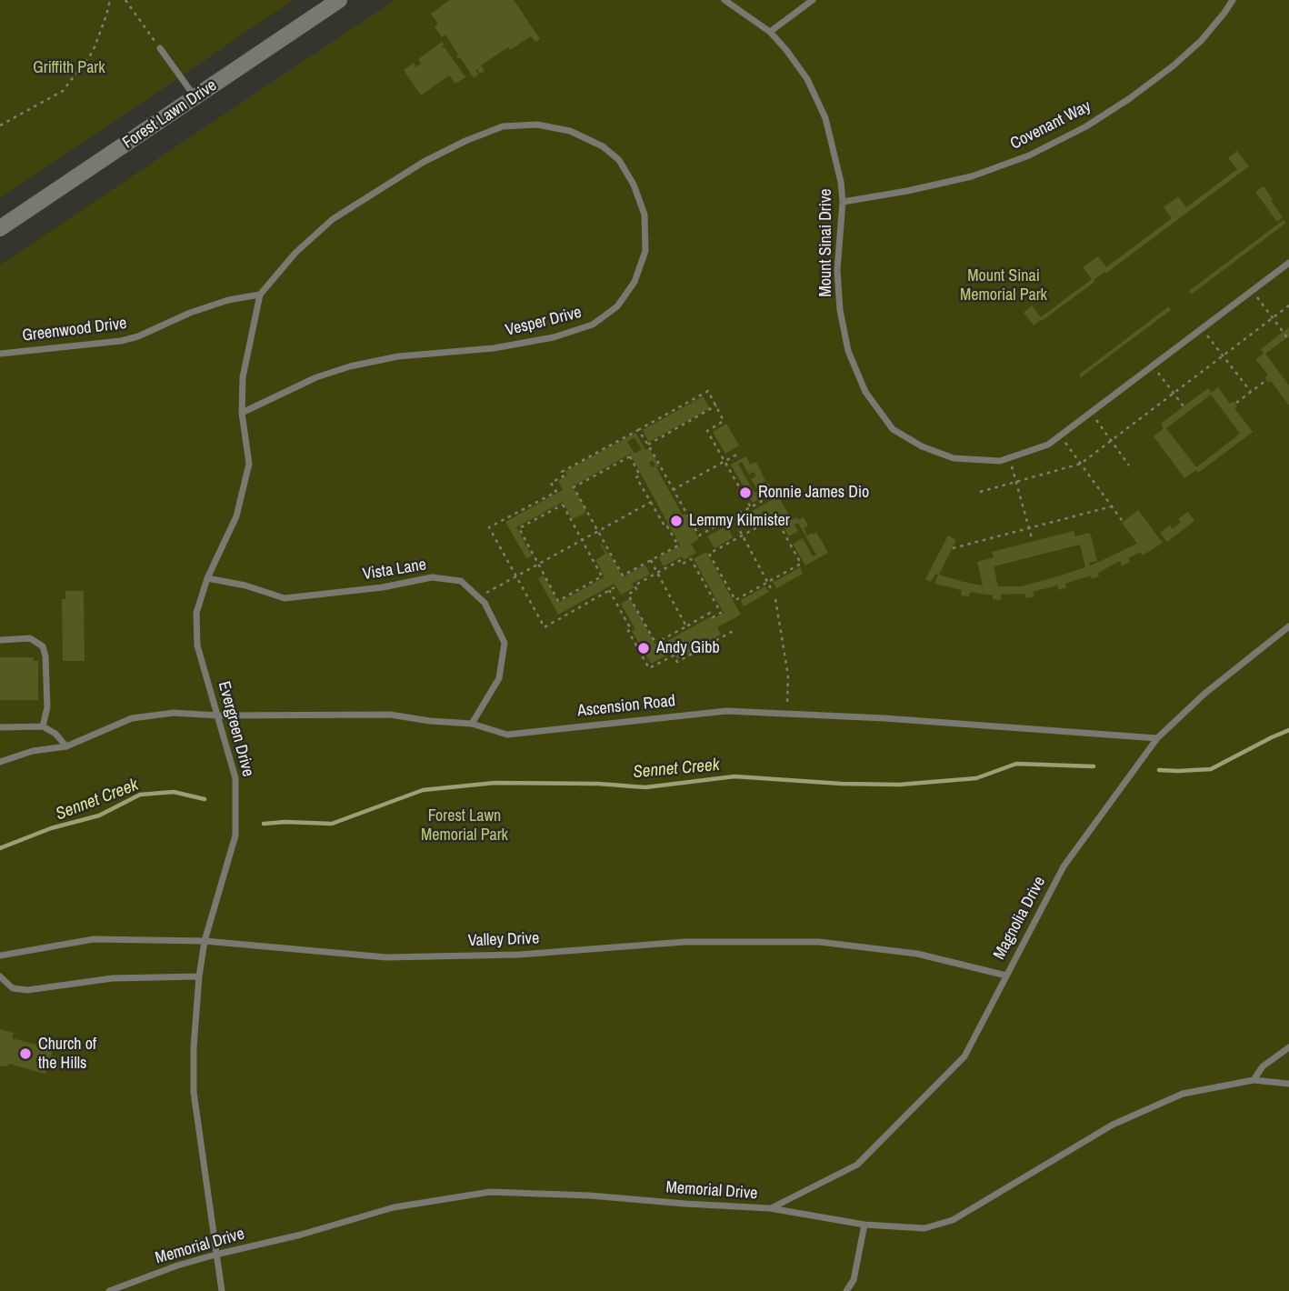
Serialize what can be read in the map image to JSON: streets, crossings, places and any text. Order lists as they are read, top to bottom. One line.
{"streets":{"street":["Forest Lawn Drive"],"lane":["Covenant Way","Mount Sinai Drive","Vesper Drive","Greenwood Drive","Vista Lane","Ascension Road","Evergreen Drive","Magnolia Drive","Valley Drive","Memorial Drive"]},"crossings":[["Covenant Way","Mount Sinai Drive"],["Vesper Drive","Greenwood Drive"],["Vesper Drive","Evergreen Drive"],["Greenwood Drive","Evergreen Drive"],["Vista Lane","Ascension Road"],["Vista Lane","Evergreen Drive"],["Ascension Road","Evergreen Drive"],["Ascension Road","Magnolia Drive"],["Evergreen Drive","Valley Drive"],["Evergreen Drive","Memorial Drive"],["Magnolia Drive","Valley Drive"],["Magnolia Drive","Memorial Drive"]],"water":["Sennet Creek"],"parks":["Griffith Park","Mount Sinai Memorial Park","Forest Lawn Memorial Park"],"places":["Ronnie James Dio","Lemmy Kilmister","Andy Gibb","Church of the Hills"]}
